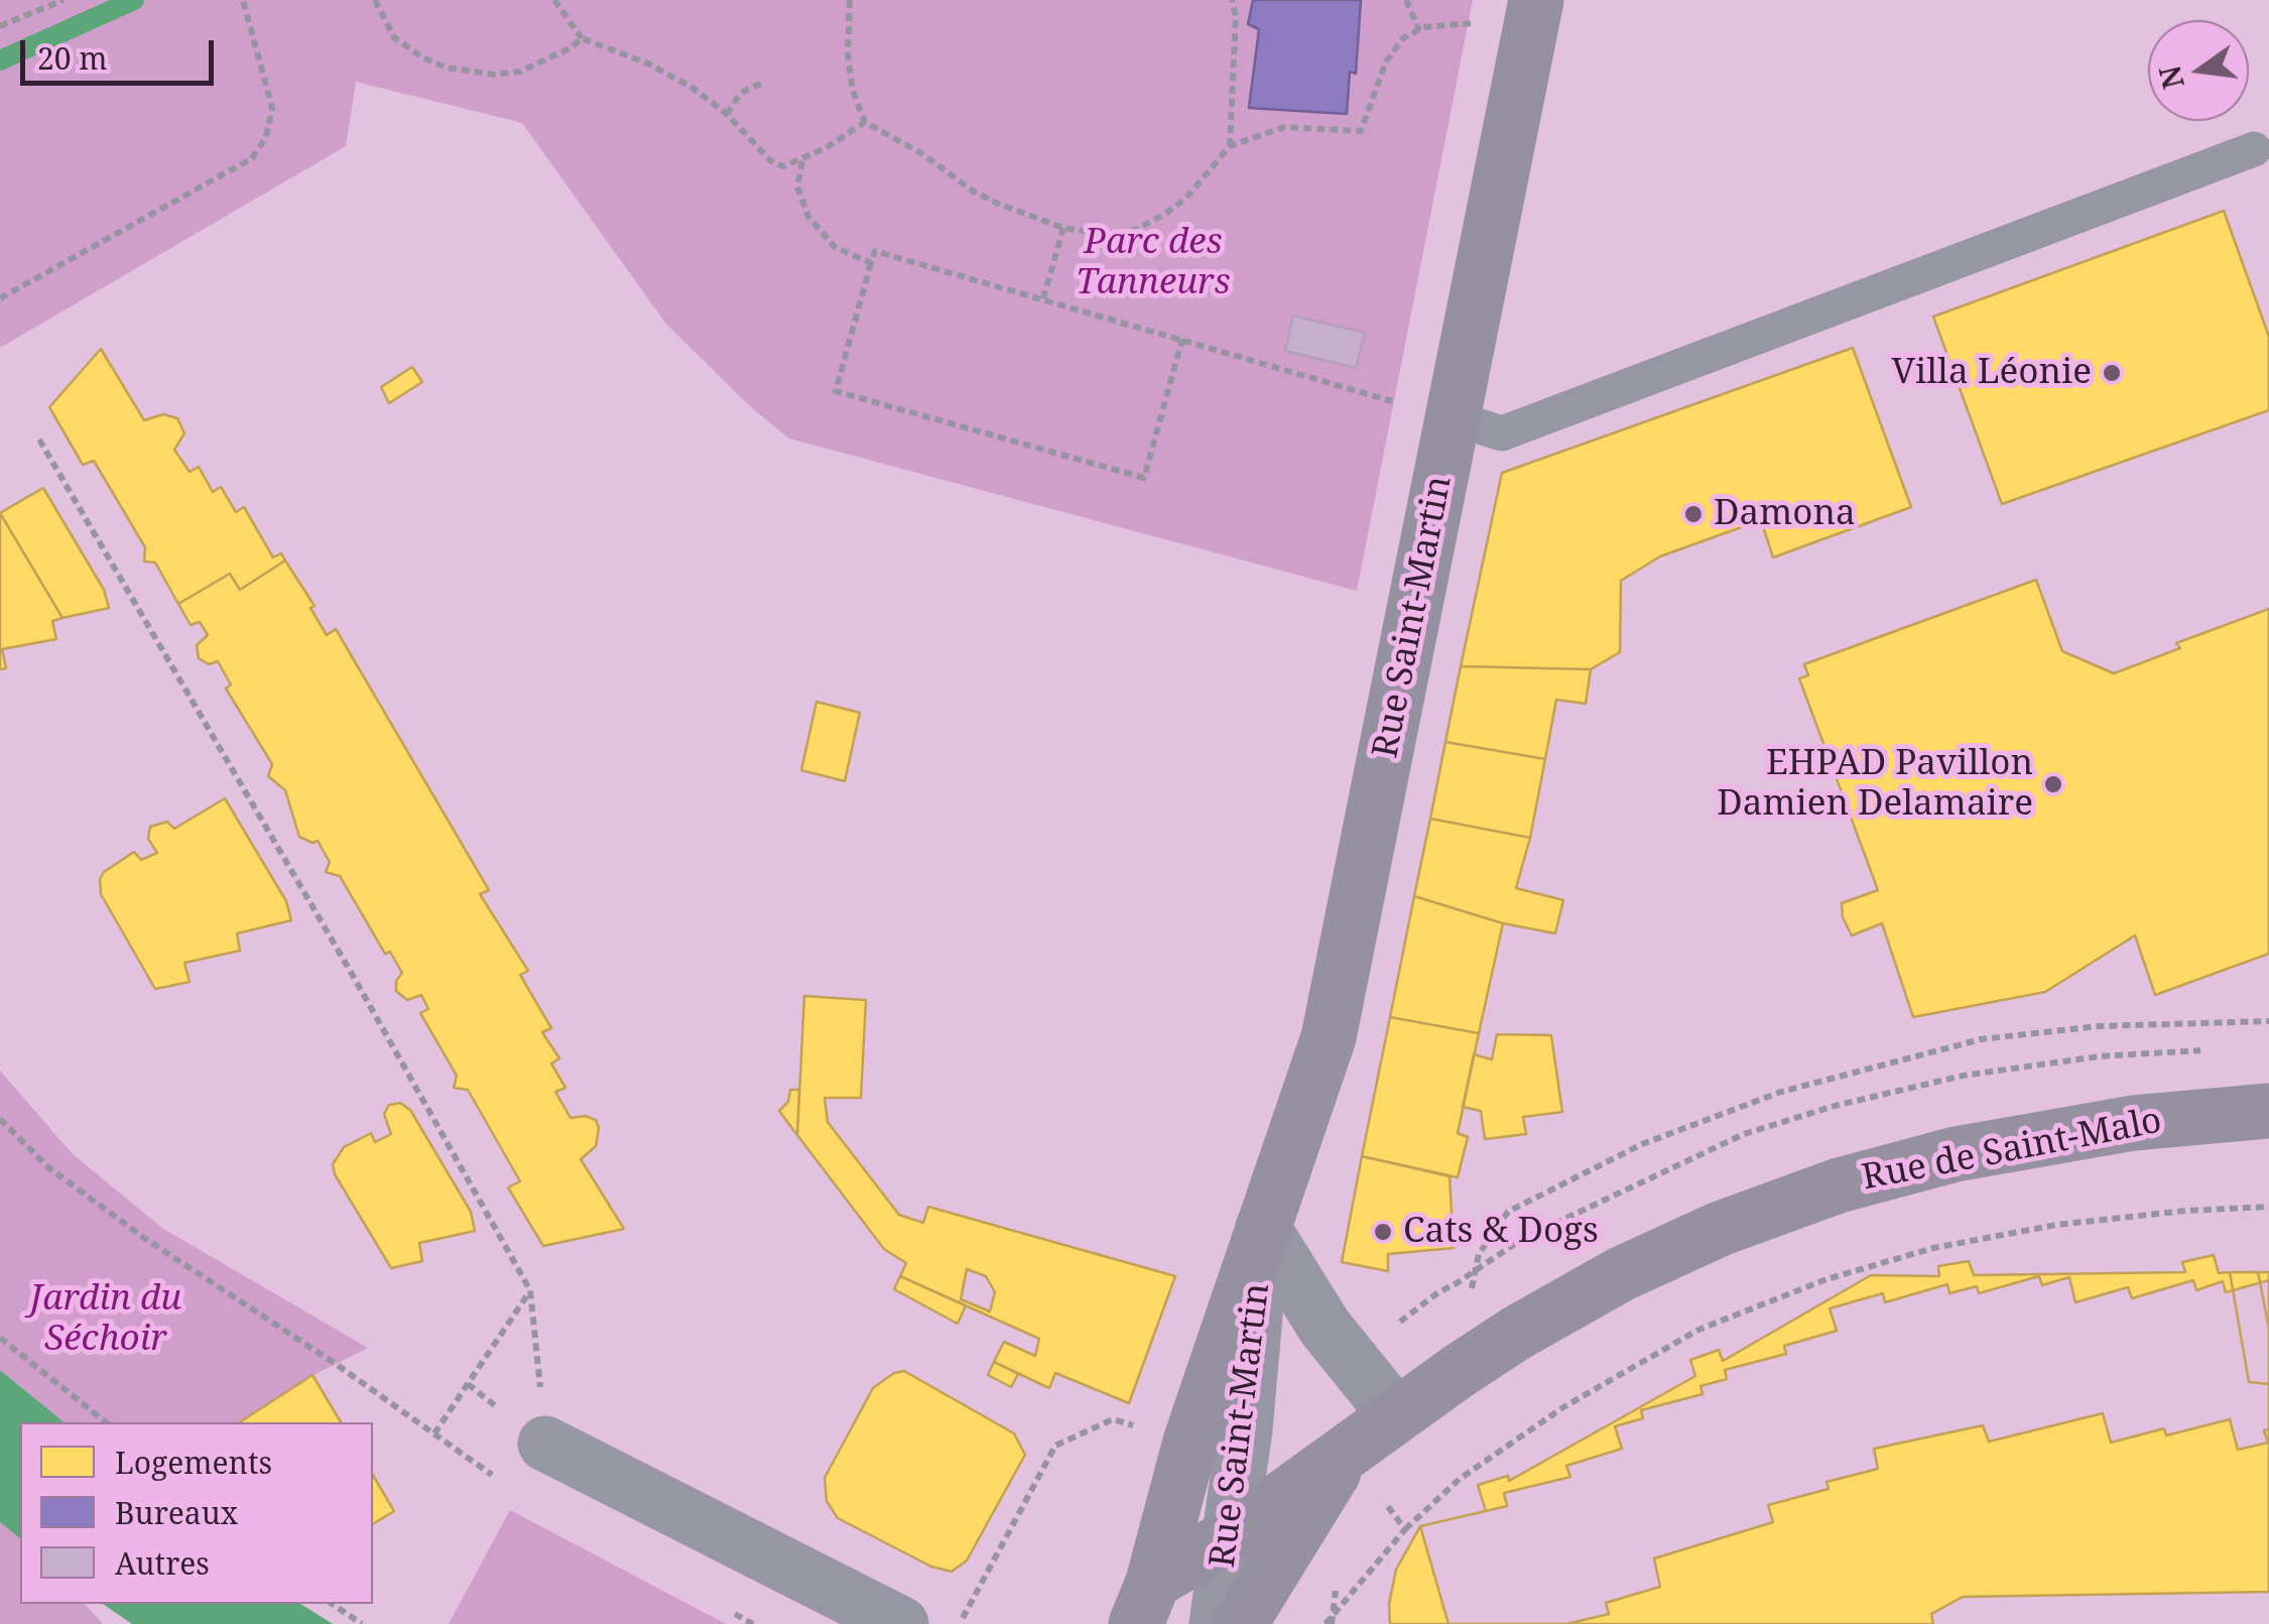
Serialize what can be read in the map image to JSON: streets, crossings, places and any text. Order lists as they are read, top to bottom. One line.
{"streets":{"main road":["Rue Saint-Martin","Rue de Saint-Malo"]},"crossings":[["Rue Saint-Martin","Rue de Saint-Malo"]],"parks":["Parc des Tanneurs","Jardin du Séchoir"],"places":["Villa Léonie","Damona","EHPAD Pavillon Damien Delamaire","Cats & Dogs"],"legend":["Logements","Bureaux","Autres"],"scale_bar":"20 m","north":"left"}
